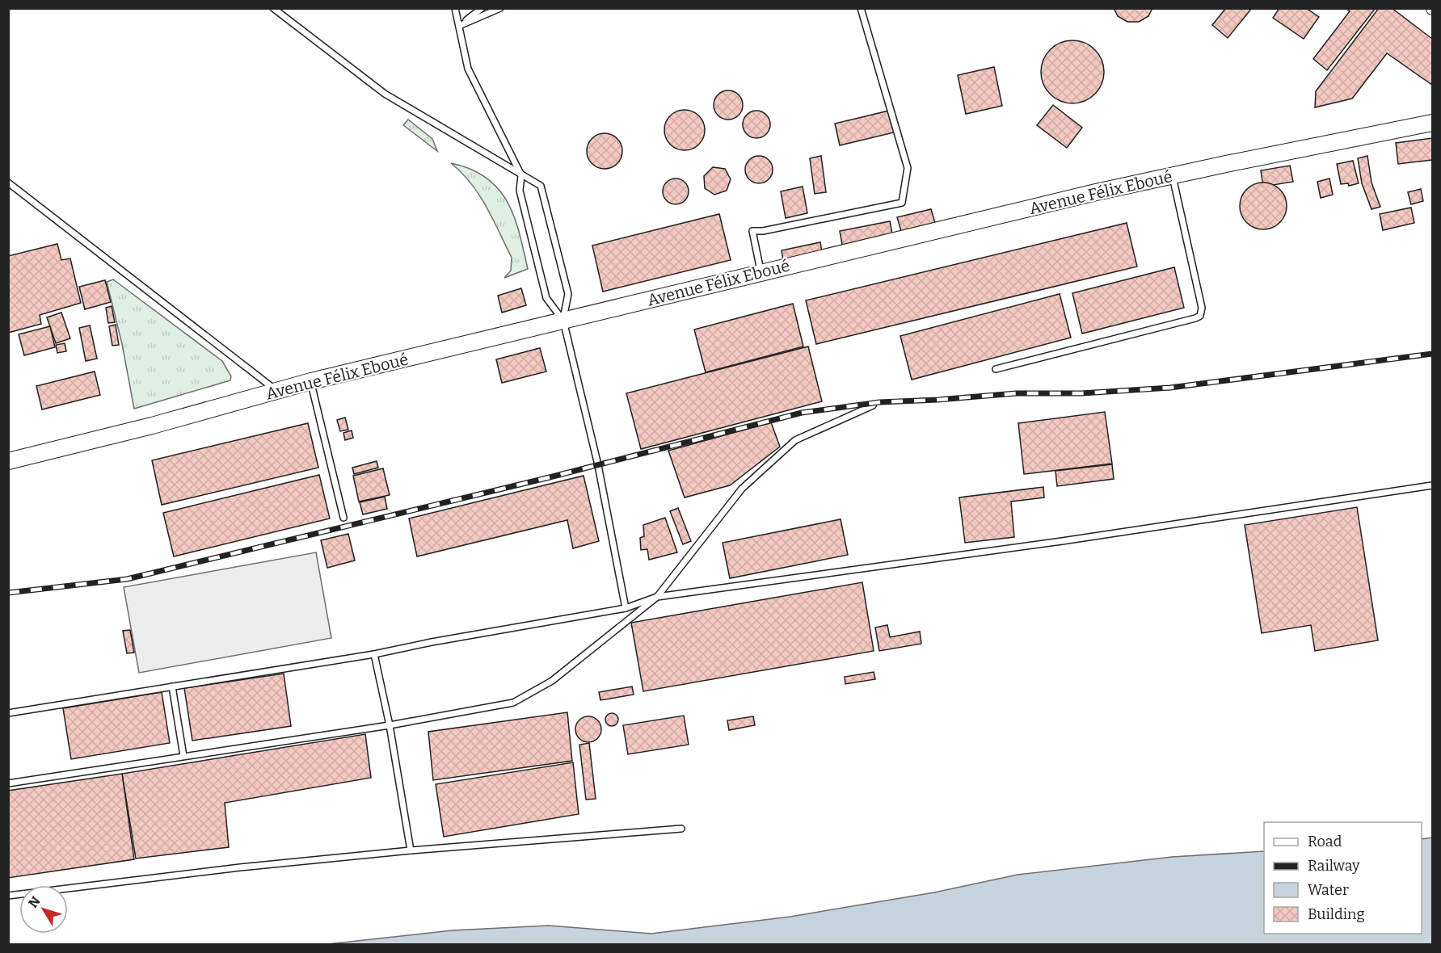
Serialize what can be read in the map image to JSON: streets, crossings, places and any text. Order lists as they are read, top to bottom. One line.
{"streets":{"street":["Avenue Félix Eboué"]},"legend":["Road","Railway","Water","Building"],"north":"top left"}
